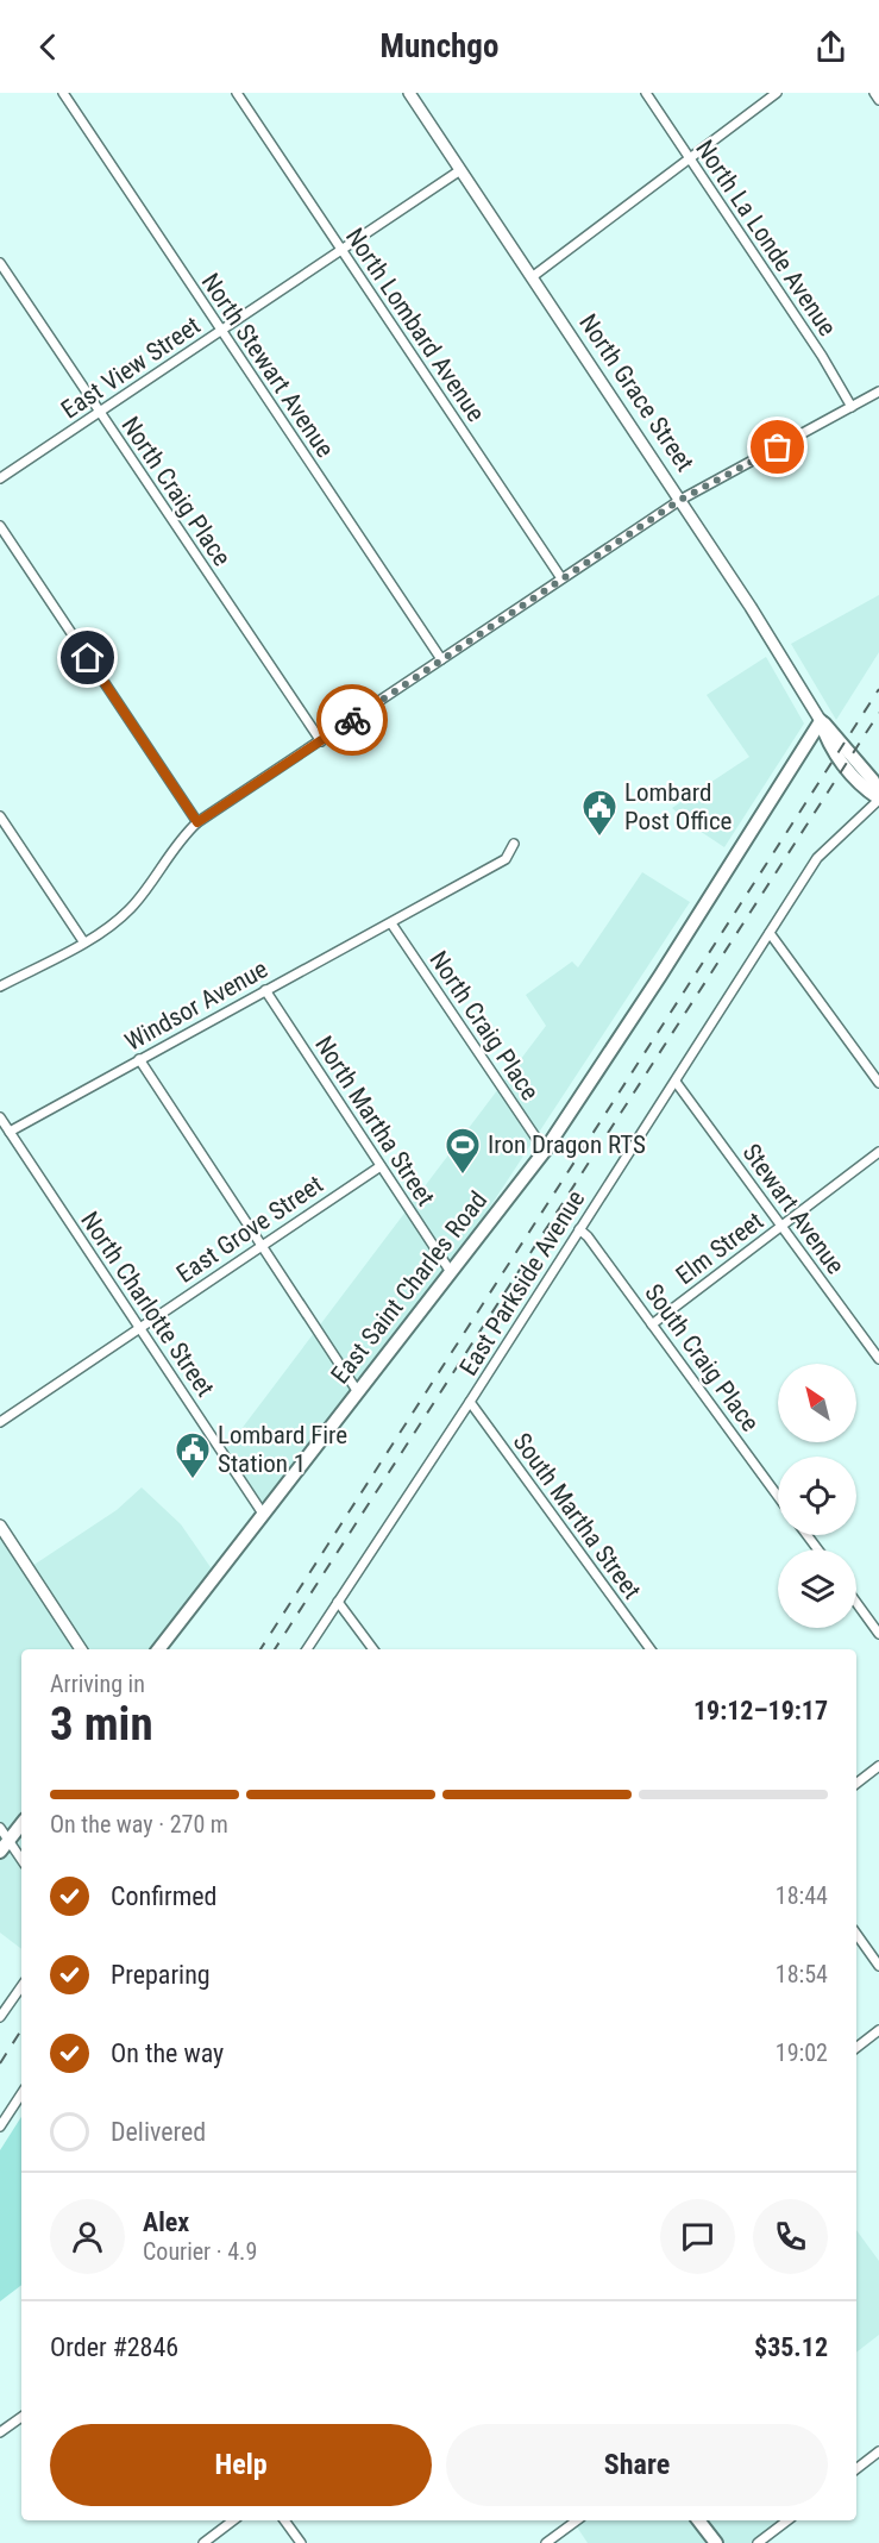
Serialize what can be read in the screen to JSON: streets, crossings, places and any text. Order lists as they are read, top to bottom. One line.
{"streets":{"main road":["North Grace Street","East Saint Charles Road"],"street":["North La Londe Avenue","North Lombard Avenue","North Stewart Avenue","East View Street","North Craig Place","Windsor Avenue","North Martha Street","Stewart Avenue","East Grove Street","Elm Street","East Parkside Avenue","North Charlotte Street","South Craig Place","South Martha Street"]},"crossings":[["North Lombard Avenue","East View Street"],["North Stewart Avenue","East View Street"],["East View Street","North Grace Street"],["East View Street","North Craig Place"],["North Grace Street","East Parkside Avenue"],["North Grace Street","East Saint Charles Road"],["North Craig Place","Windsor Avenue"],["North Craig Place","East Saint Charles Road"],["Windsor Avenue","North Martha Street"],["Windsor Avenue","North Charlotte Street"],["North Martha Street","East Grove Street"],["North Martha Street","East Saint Charles Road"],["Stewart Avenue","Elm Street"],["Stewart Avenue","East Parkside Avenue"],["East Grove Street","North Charlotte Street"],["Elm Street","South Craig Place"],["East Parkside Avenue","South Craig Place"],["East Parkside Avenue","South Martha Street"],["East Saint Charles Road","North Charlotte Street"]],"places":{"public building":["Lombard Post Office","Lombard Fire Station 1"],"sports":["Iron Dragon RTS"]},"north":"top left","page":{"header":"Munchgo","heading":["3 min","Arriving in","19:12–19:17"],"panel":["Alex","Courier · 4.9","Order #2846","$35.12"],"bar":"On the way · 270 m","list":[["Confirmed","18:44"],["Preparing","18:54"],["On the way","19:02"],"Delivered"],"buttons":["Help","Share"]}}
